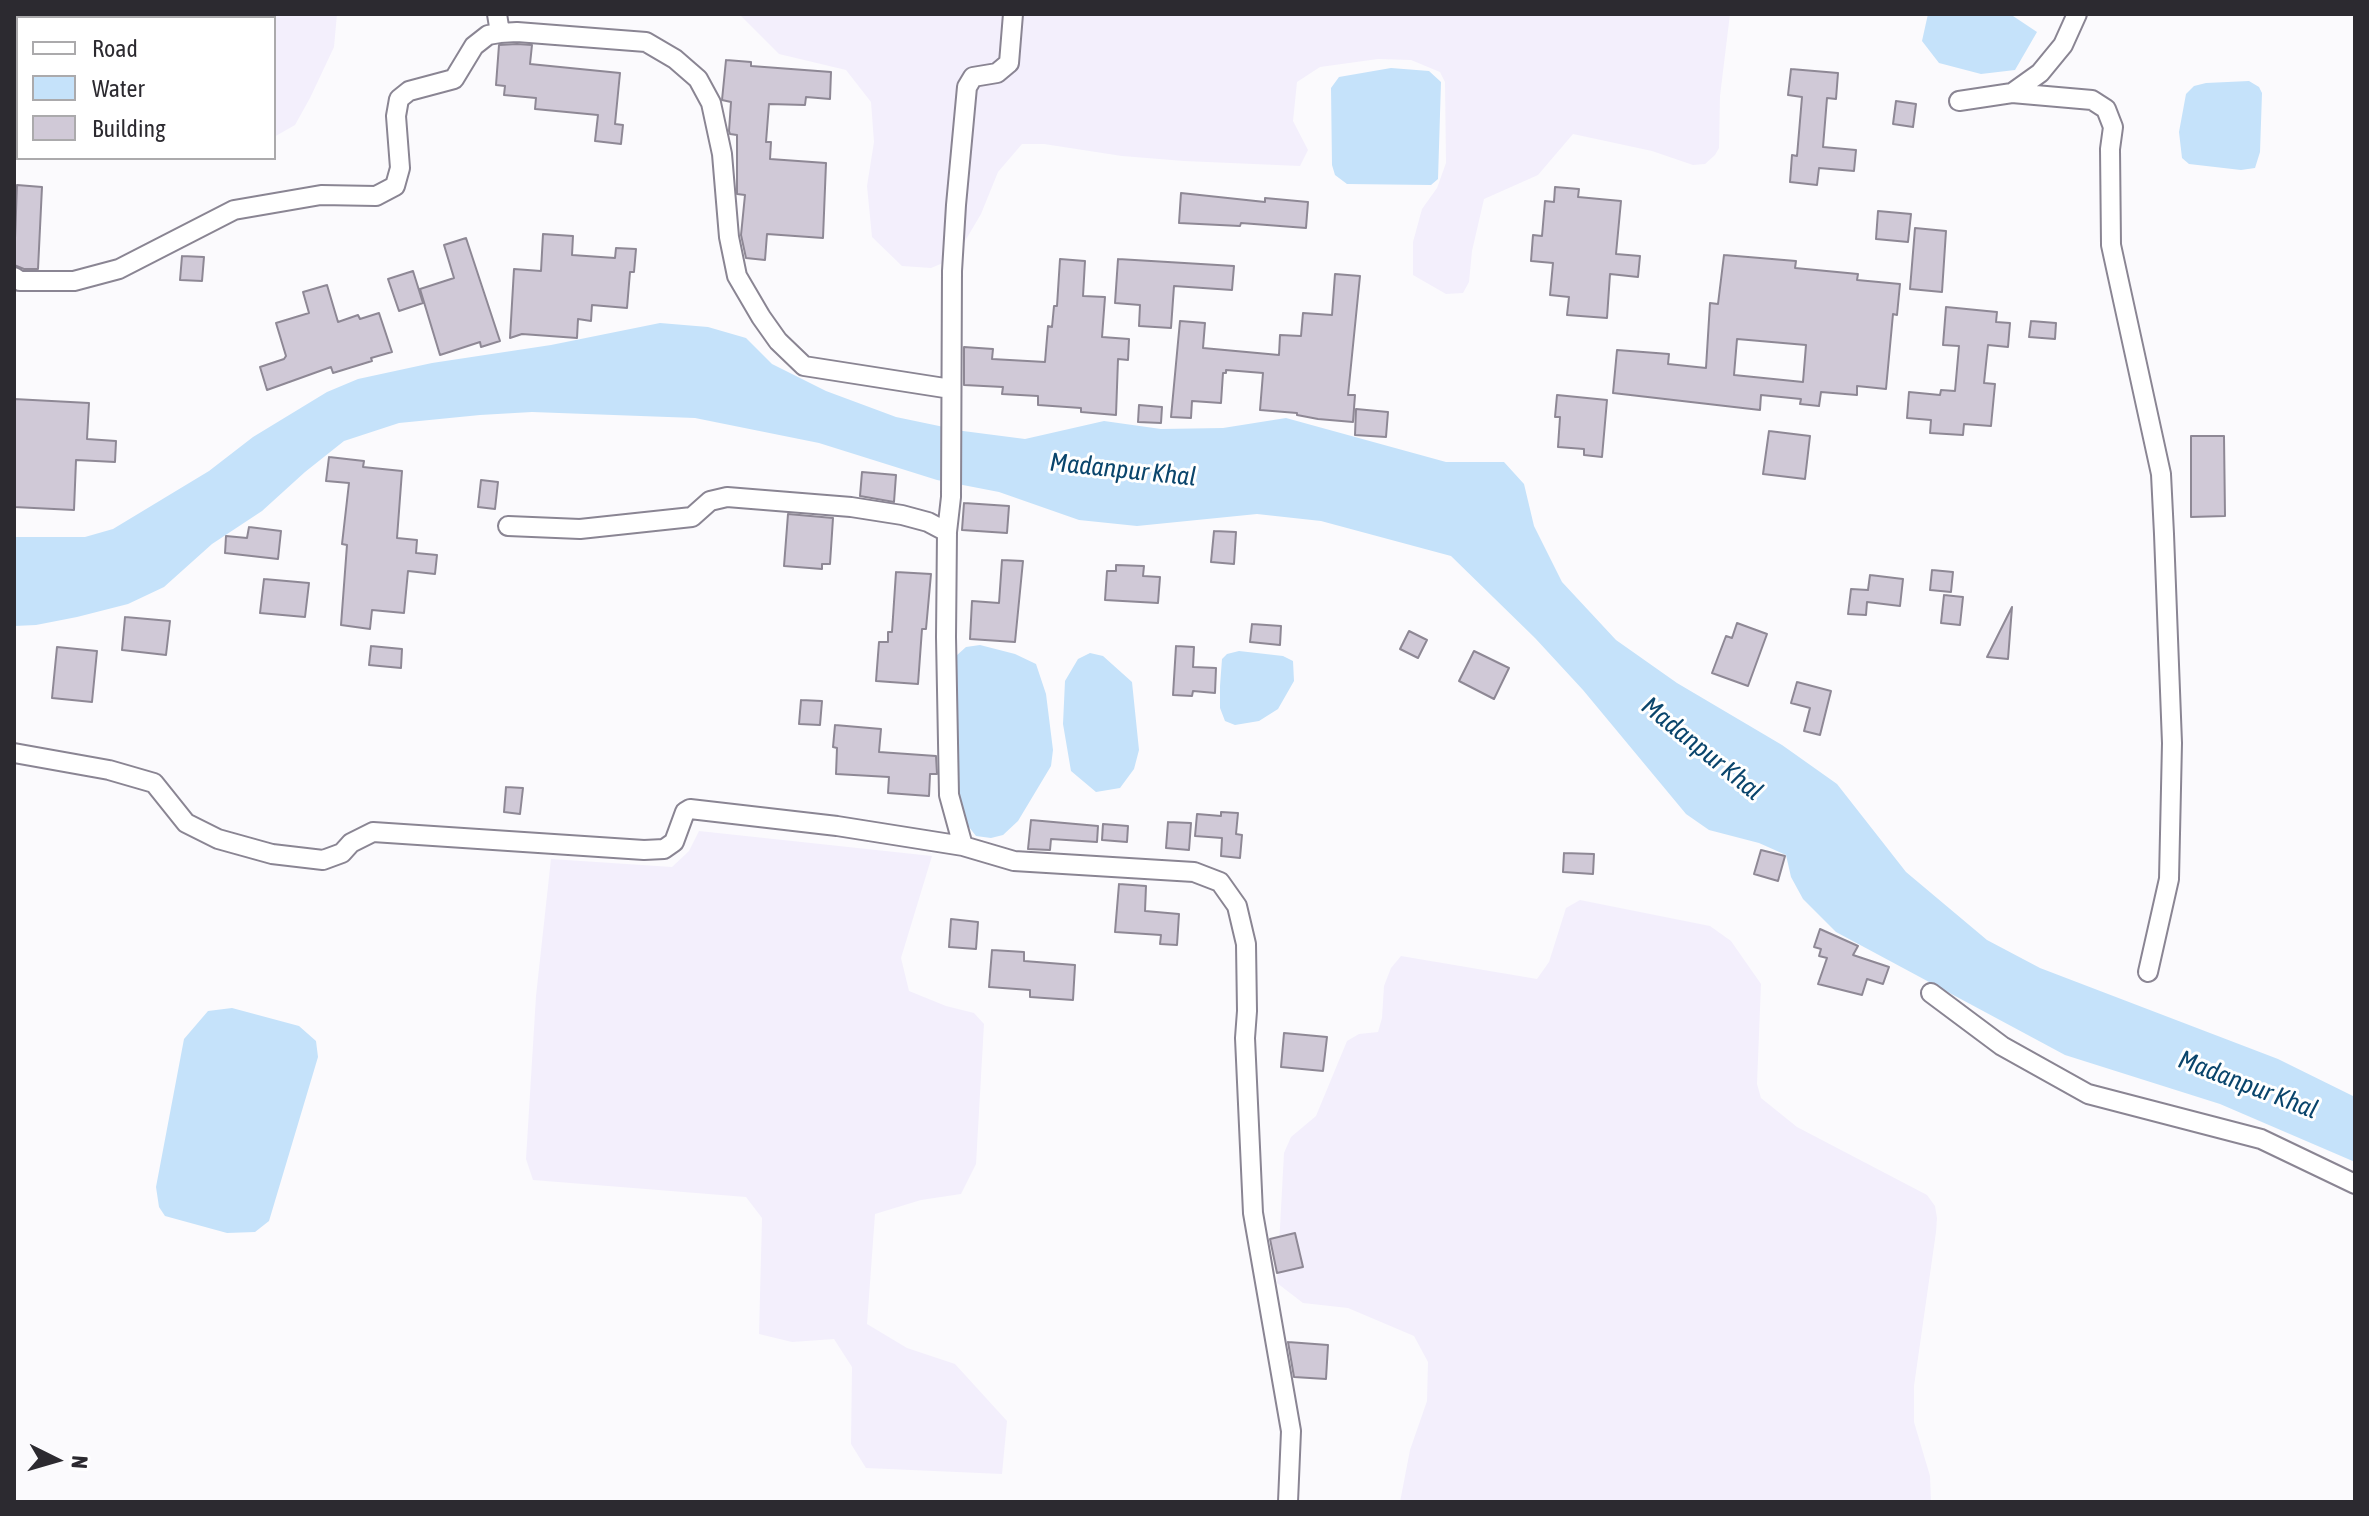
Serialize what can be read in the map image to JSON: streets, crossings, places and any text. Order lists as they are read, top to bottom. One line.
{"water":["Madanpur Khal"],"legend":["Road","Water","Building"],"north":"right"}
